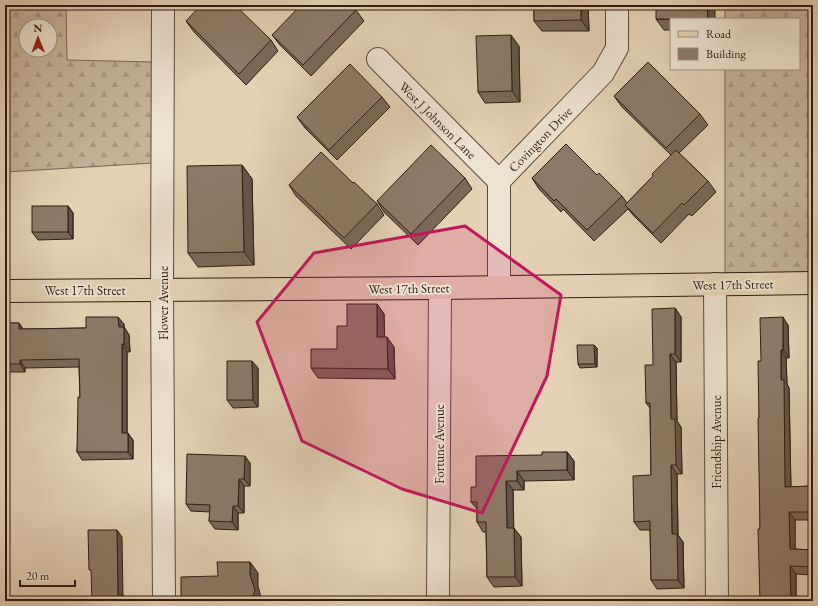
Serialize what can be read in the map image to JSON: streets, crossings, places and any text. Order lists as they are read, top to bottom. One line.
{"streets":{"main road":["West 17th Street"],"street":["West J Johnson Lane","Covington Drive","Flower Avenue","Friendship Avenue","Fortune Avenue"]},"crossings":[["West J Johnson Lane","Covington Drive"],["Covington Drive","West 17th Street"],["West 17th Street","Flower Avenue"],["West 17th Street","Friendship Avenue"],["West 17th Street","Fortune Avenue"]],"legend":["Road","Building"],"scale_bar":"20 m","north":"top"}
